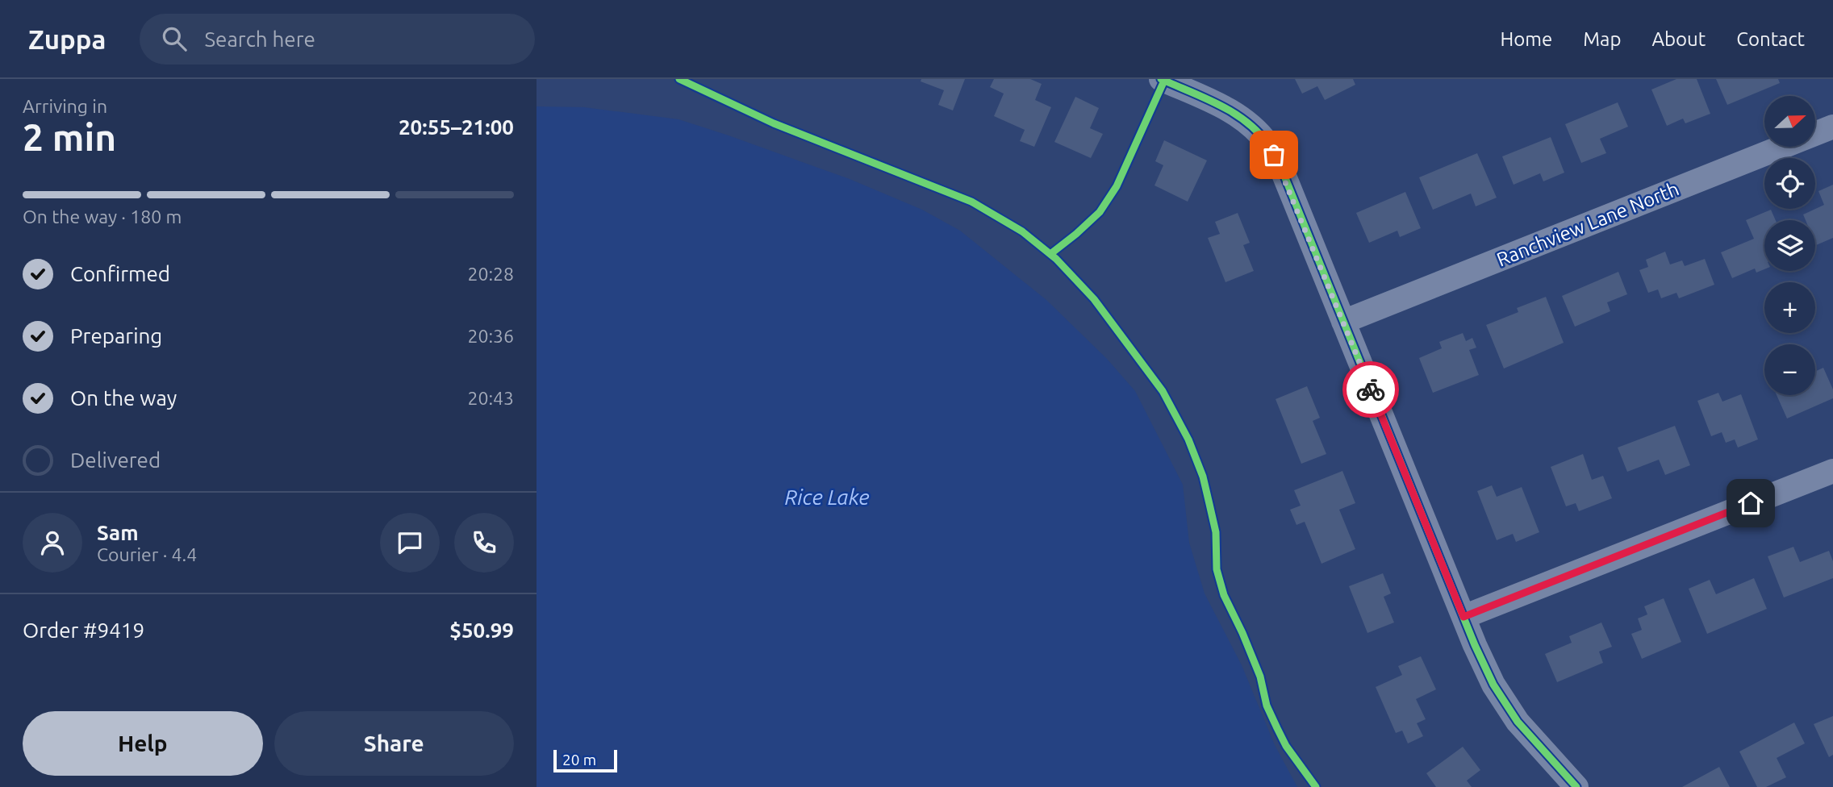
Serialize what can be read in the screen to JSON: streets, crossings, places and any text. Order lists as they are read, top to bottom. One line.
{"streets":{"street":["Ranchview Lane North"]},"water":["Rice Lake"],"scale_bar":"20 m","north":"right","page":{"header":"Zuppa","search":"Search here","nav":["Home","Map","About","Contact"],"heading":["2 min","Arriving in","20:55–21:00"],"panel":["Sam","Courier · 4.4","Order #9419","$50.99"],"map_buttons":["+","−"],"bar":"On the way · 180 m","list":[["Confirmed","20:28"],["Preparing","20:36"],["On the way","20:43"],"Delivered"],"buttons":["Help","Share"],"scale":"20 m"}}
